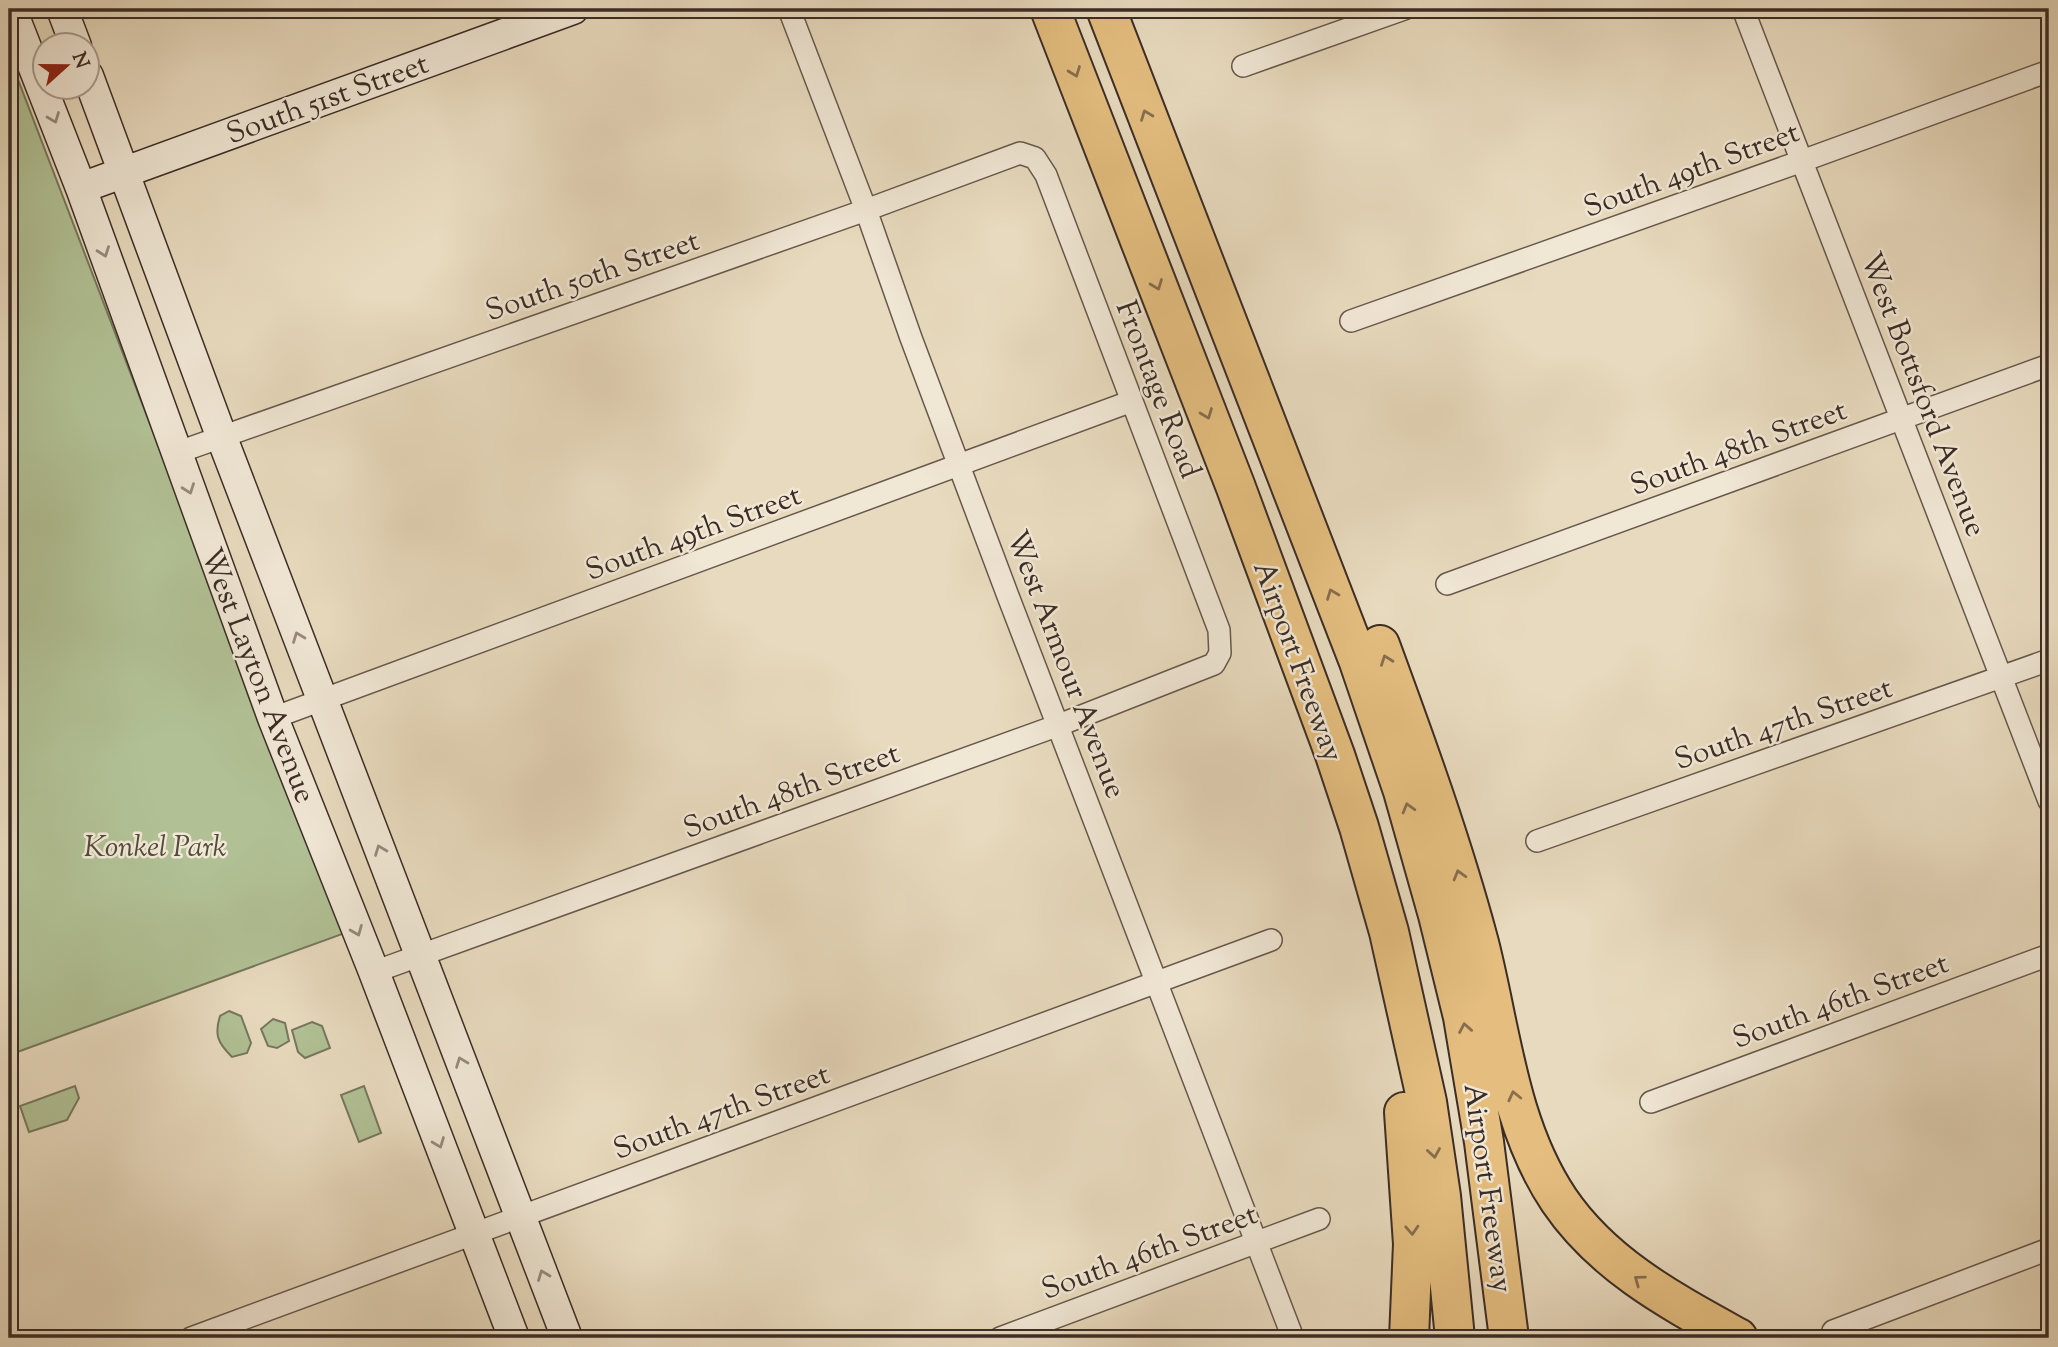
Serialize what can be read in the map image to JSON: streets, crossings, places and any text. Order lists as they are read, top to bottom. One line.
{"streets":{"highway":["Airport Freeway"],"main road":["South 51st Street","West Layton Avenue"],"street":["South 49th Street","South 50th Street","Frontage Road","West Bottsford Avenue","South 48th Street","West Armour Avenue","South 47th Street","South 46th Street"]},"crossings":[["South 51st Street","West Layton Avenue"],["South 49th Street","Frontage Road"],["South 49th Street","West Bottsford Avenue"],["South 49th Street","West Armour Avenue"],["South 49th Street","West Layton Avenue"],["South 50th Street","Frontage Road"],["South 50th Street","West Armour Avenue"],["South 50th Street","West Layton Avenue"],["Frontage Road","South 48th Street"],["West Bottsford Avenue","South 48th Street"],["West Bottsford Avenue","South 47th Street"],["South 48th Street","West Armour Avenue"],["South 48th Street","West Layton Avenue"],["West Armour Avenue","South 47th Street"],["West Armour Avenue","South 46th Street"],["West Layton Avenue","South 47th Street"]],"parks":["Konkel Park"],"north":"right"}
